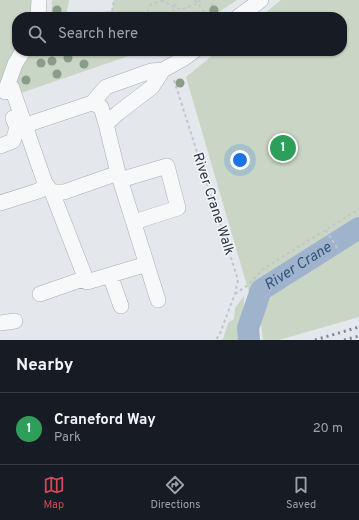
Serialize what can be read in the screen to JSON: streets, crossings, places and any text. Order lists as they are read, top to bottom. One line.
{"streets":{"path":["River Crane Walk"]},"water":["River Crane"],"page":{"search":"Search here","pins":"1","heading":"Nearby","list":[{"mark":"1","name":"Craneford Way","note":"Park","value":"20 m"}],"nav":["Map","Directions","Saved"]}}
